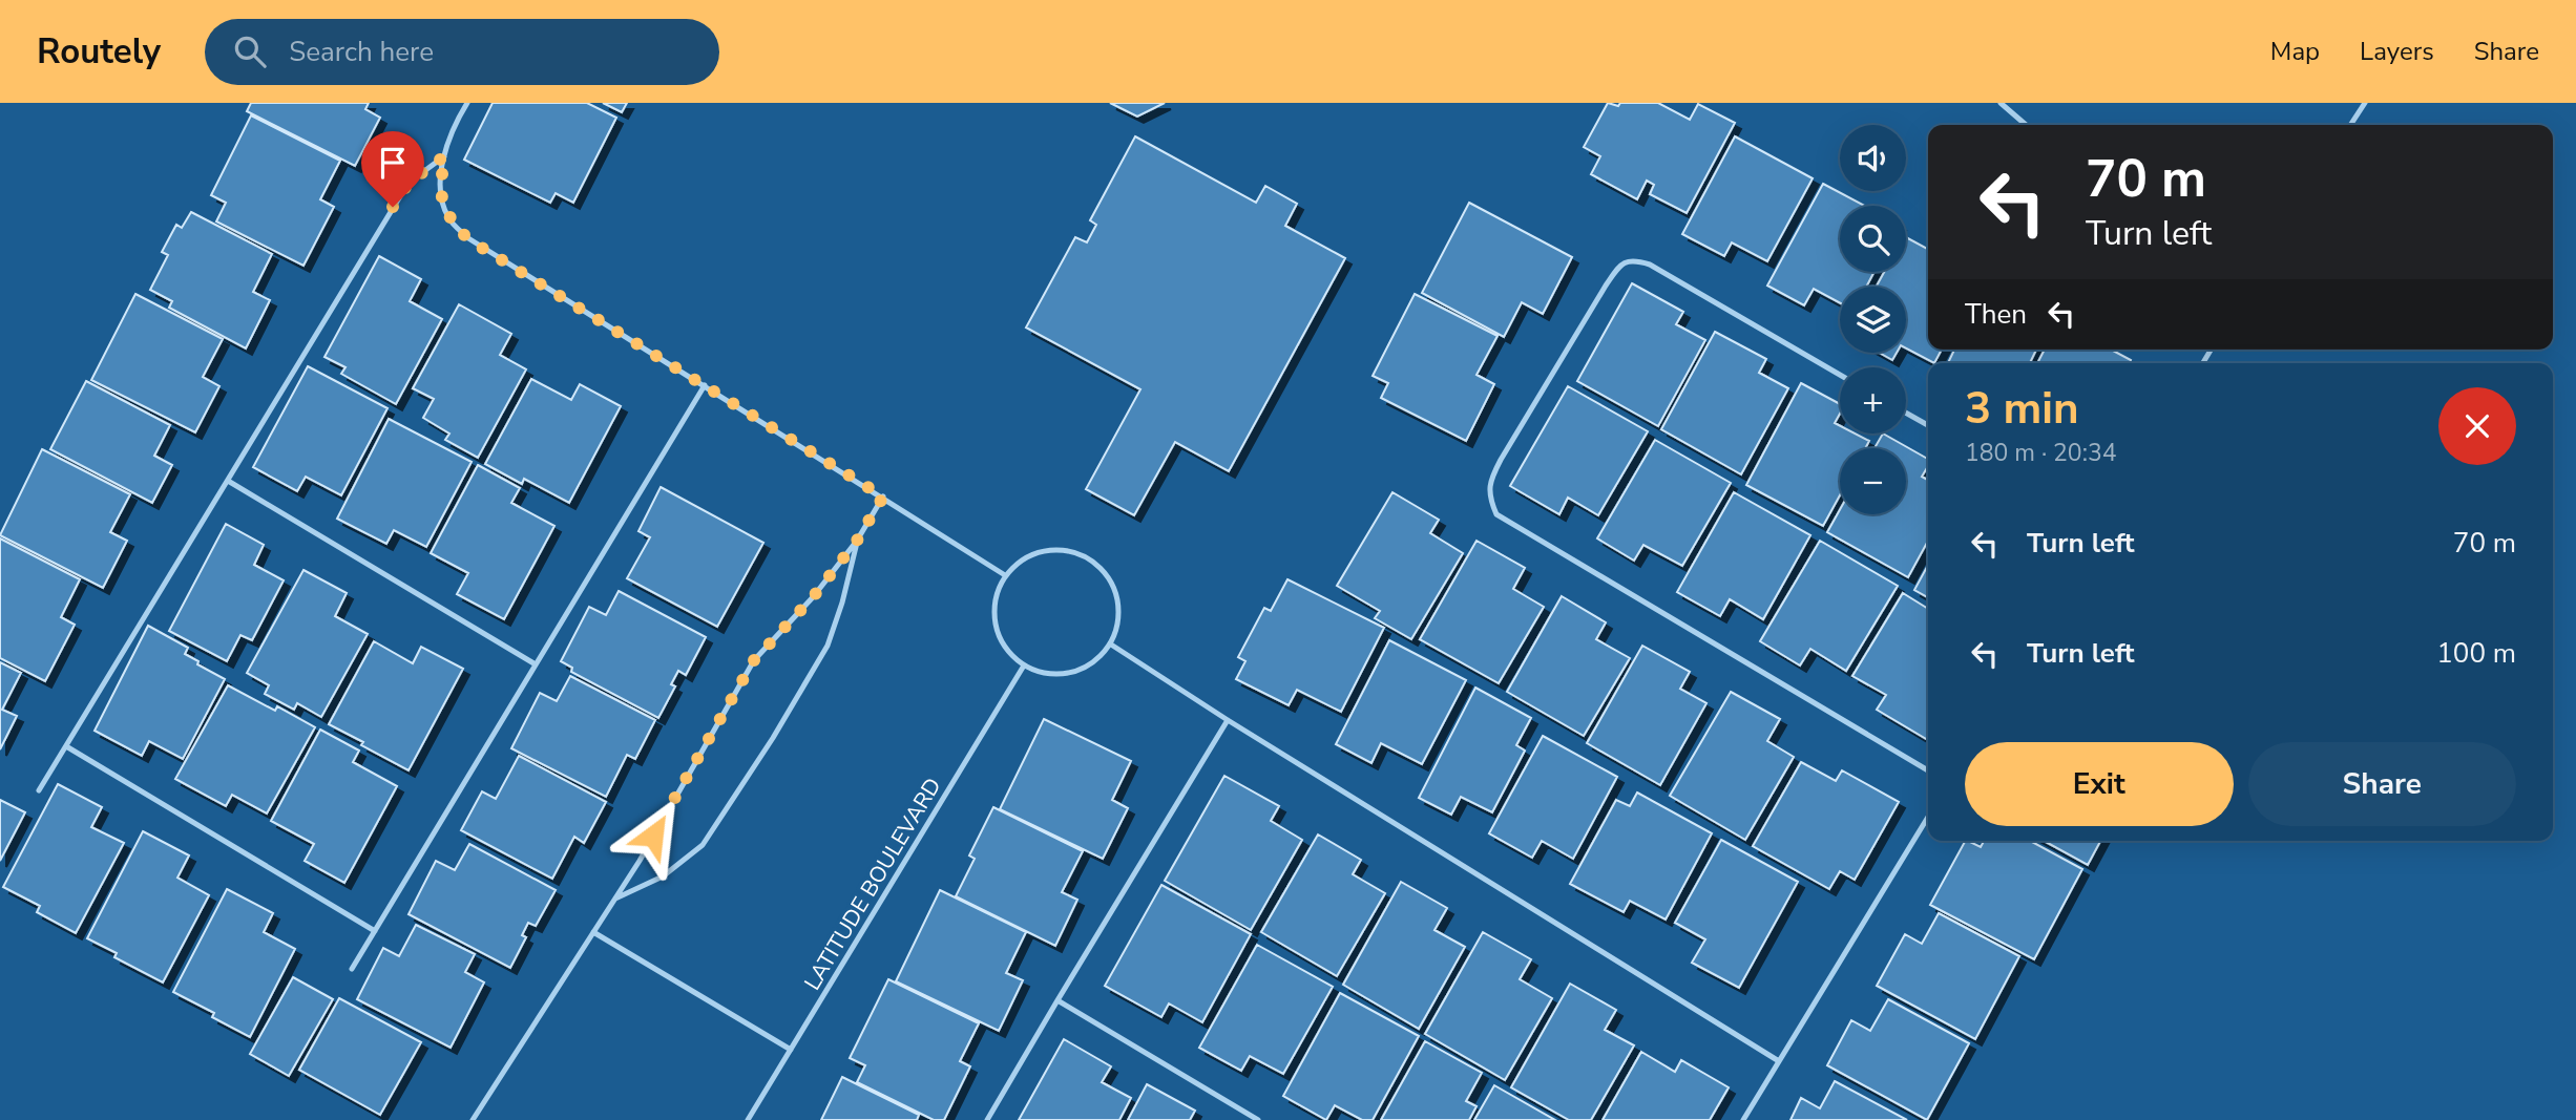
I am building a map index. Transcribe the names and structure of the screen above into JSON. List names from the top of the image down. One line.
{"streets":{"lane":["LATITUDE BOULEVARD"]},"page":{"header":"Routely","search":"Search here","nav":["Map","Layers","Share"],"map_buttons":["+","−"],"turn":["70 m","Turn left"],"then":"Then","heading":["3 min","180 m · 20:34"],"list":[{"name":"Turn left","value":"70 m"},{"name":"Turn left","value":"100 m"}],"buttons":["Exit","Share"]}}
